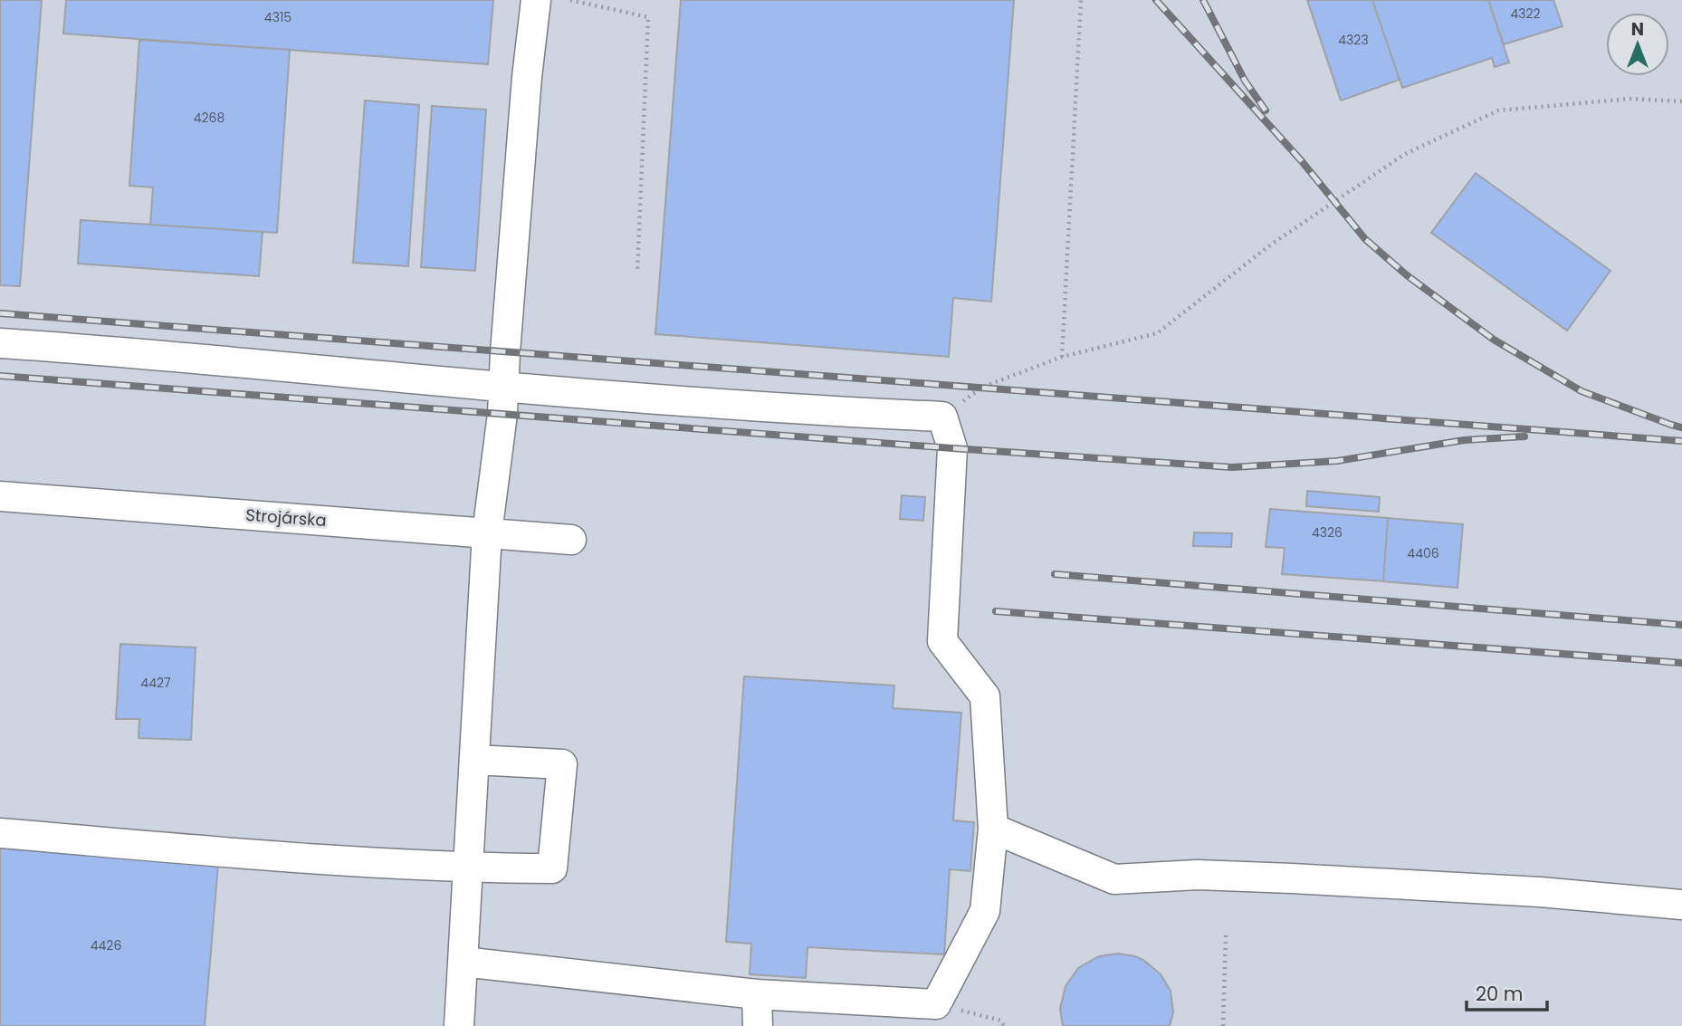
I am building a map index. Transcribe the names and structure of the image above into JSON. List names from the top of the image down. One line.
{"streets":{"street":["Strojárska"]},"house_numbers":["4322","4315","4323","4268","4326","4406","4427","4426"],"scale_bar":"20 m","north":"top"}
